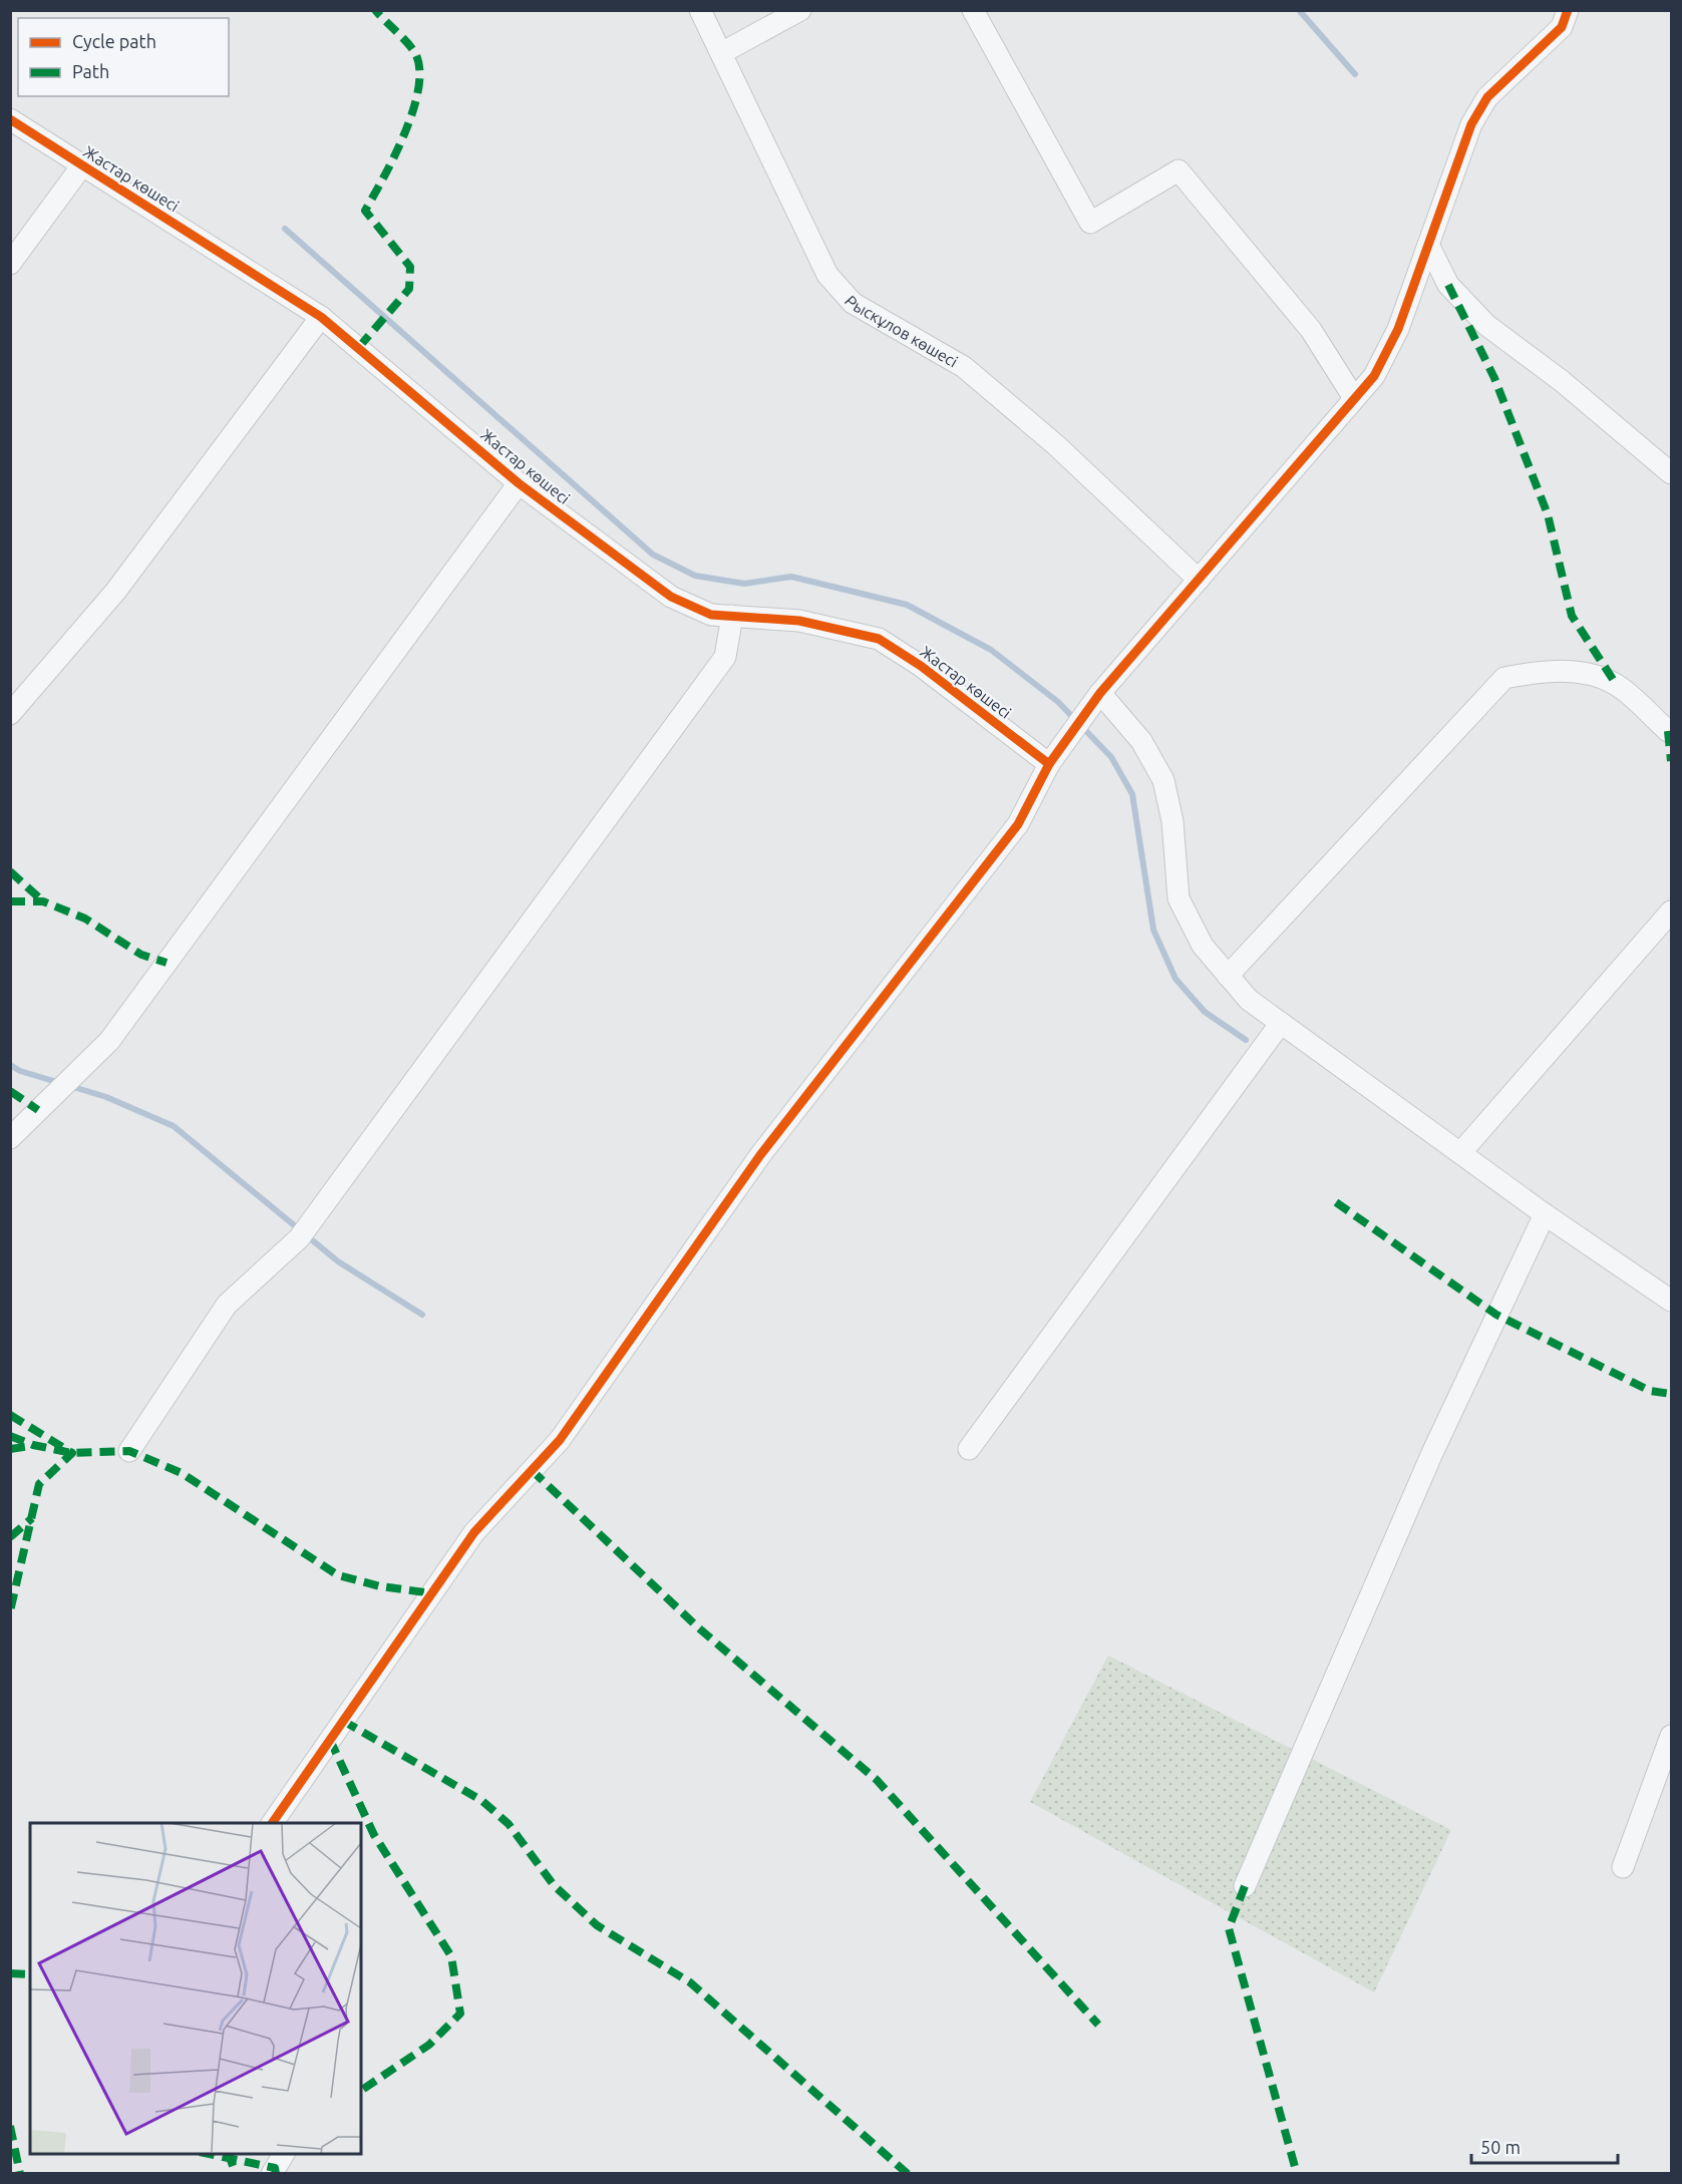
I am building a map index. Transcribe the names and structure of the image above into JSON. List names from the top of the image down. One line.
{"streets":{"street":["Жастар көшесі","Рыскұлов көшесі"]},"legend":["Cycle path","Path"],"scale_bar":"50 m"}
